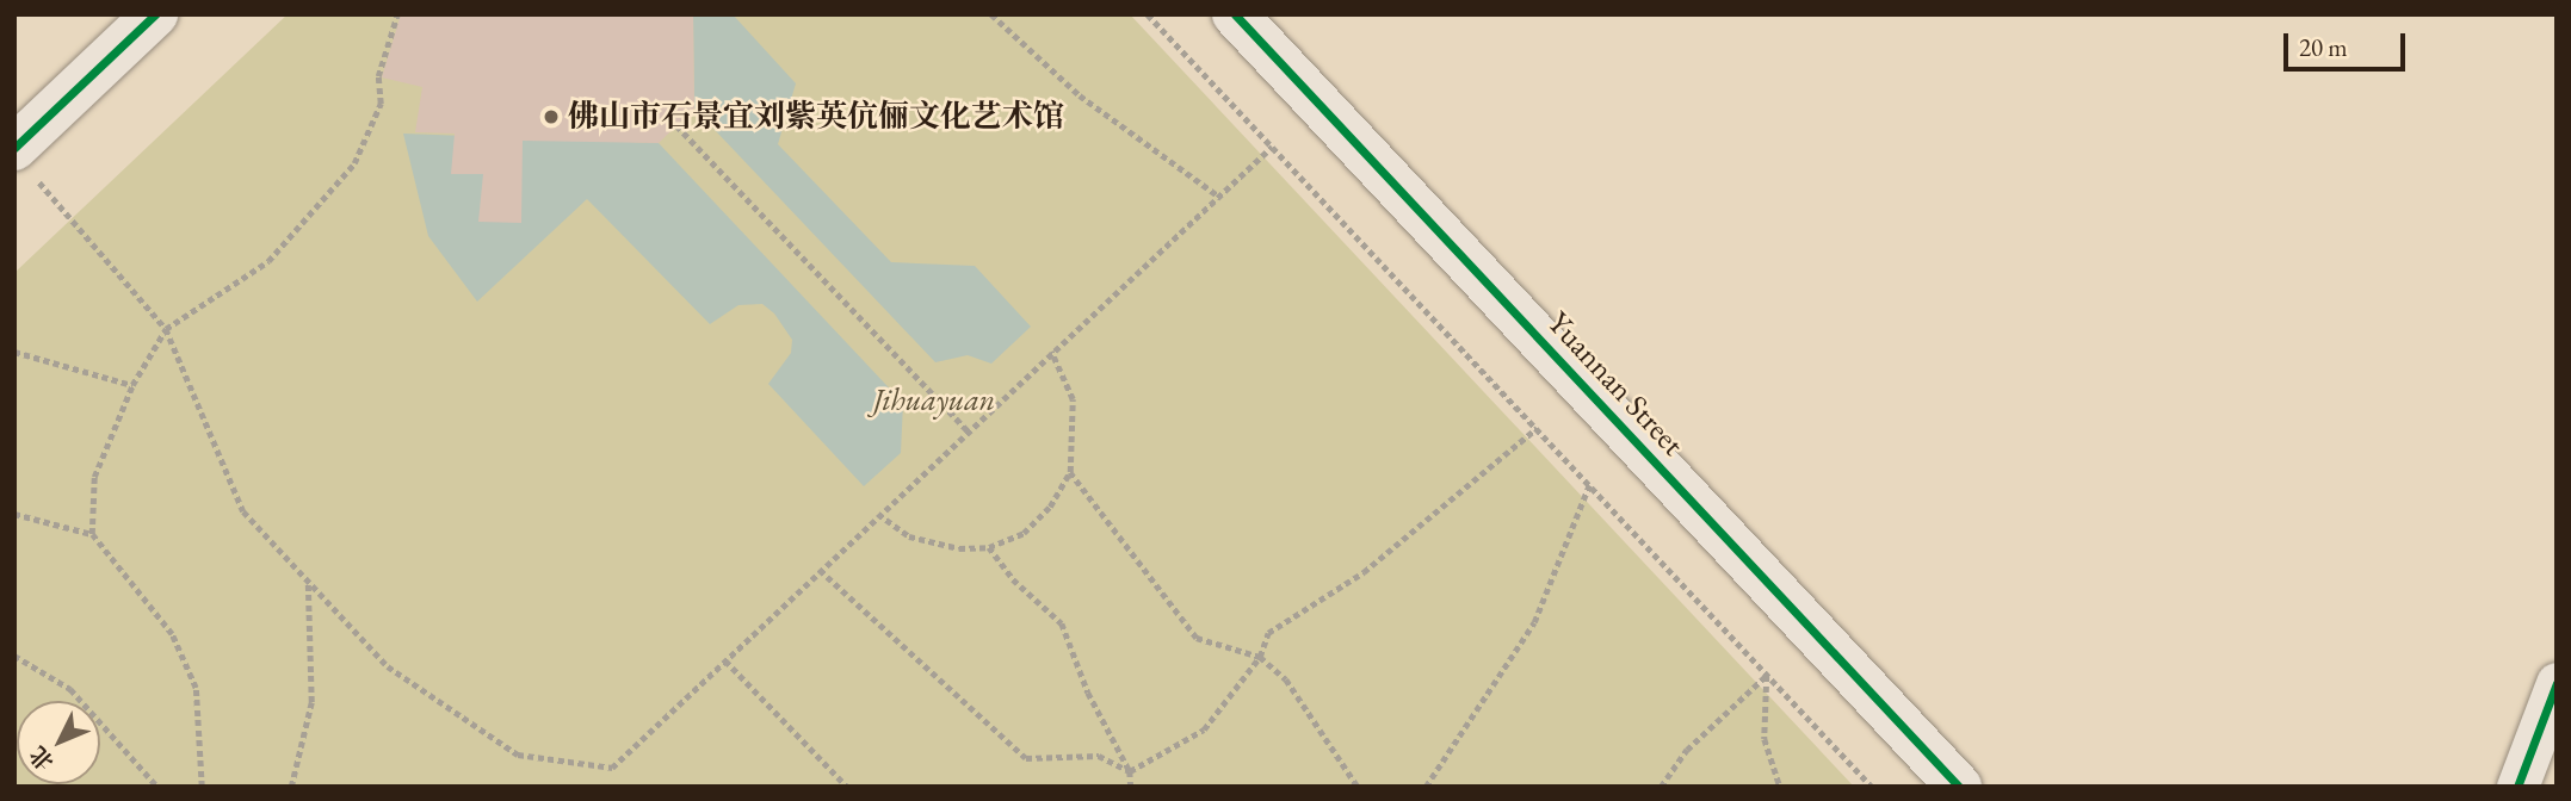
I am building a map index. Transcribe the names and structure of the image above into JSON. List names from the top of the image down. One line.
{"streets":{"street":["Yuannan Street"]},"parks":["Jihuayuan"],"places":["佛山市石景宜刘紫英伉俪文化艺术馆"],"scale_bar":"20 m","north":"bottom left"}
